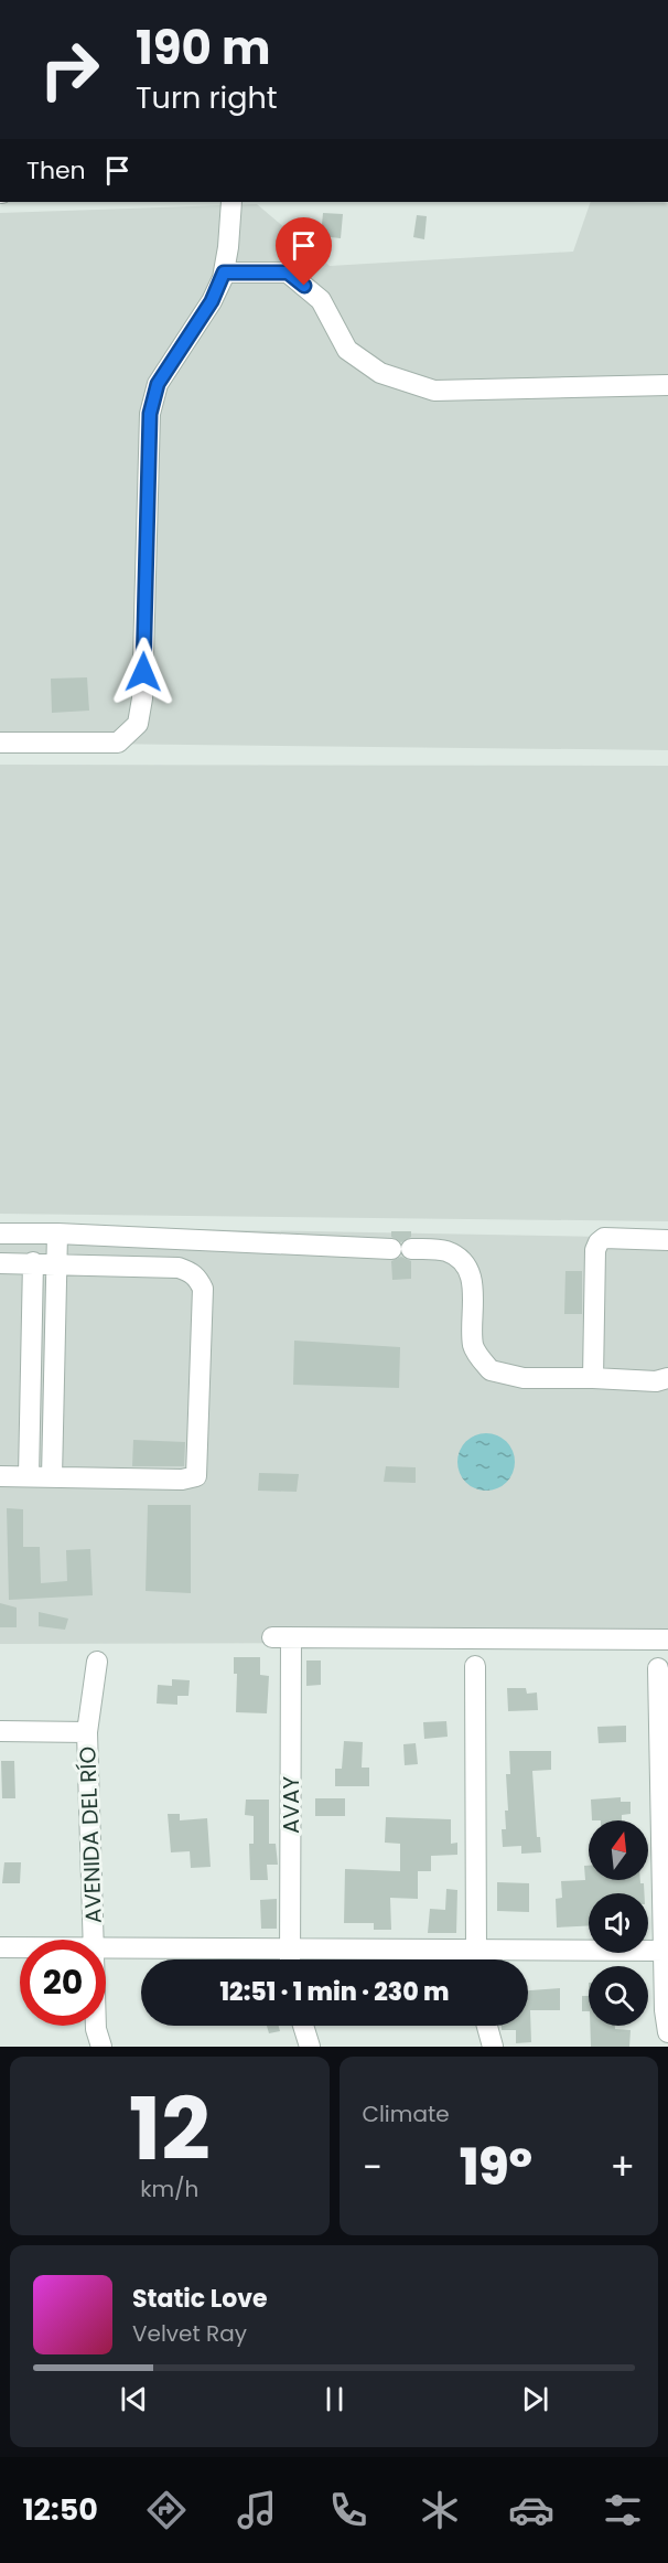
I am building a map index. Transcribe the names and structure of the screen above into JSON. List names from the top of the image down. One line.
{"streets":{"street":["AVAY","AVENIDA DEL RÍO"]},"north":"top","page":{"turn":["190 m","Turn right"],"then":"Then","limit":"20","trip":"12:51 · 1 min · 230 m","tile":[["12","km/h"],"Climate"],"heat":["−","19°","+"],"song":["Static Love","Velvet Ray"],"tabs":"12:50"}}
